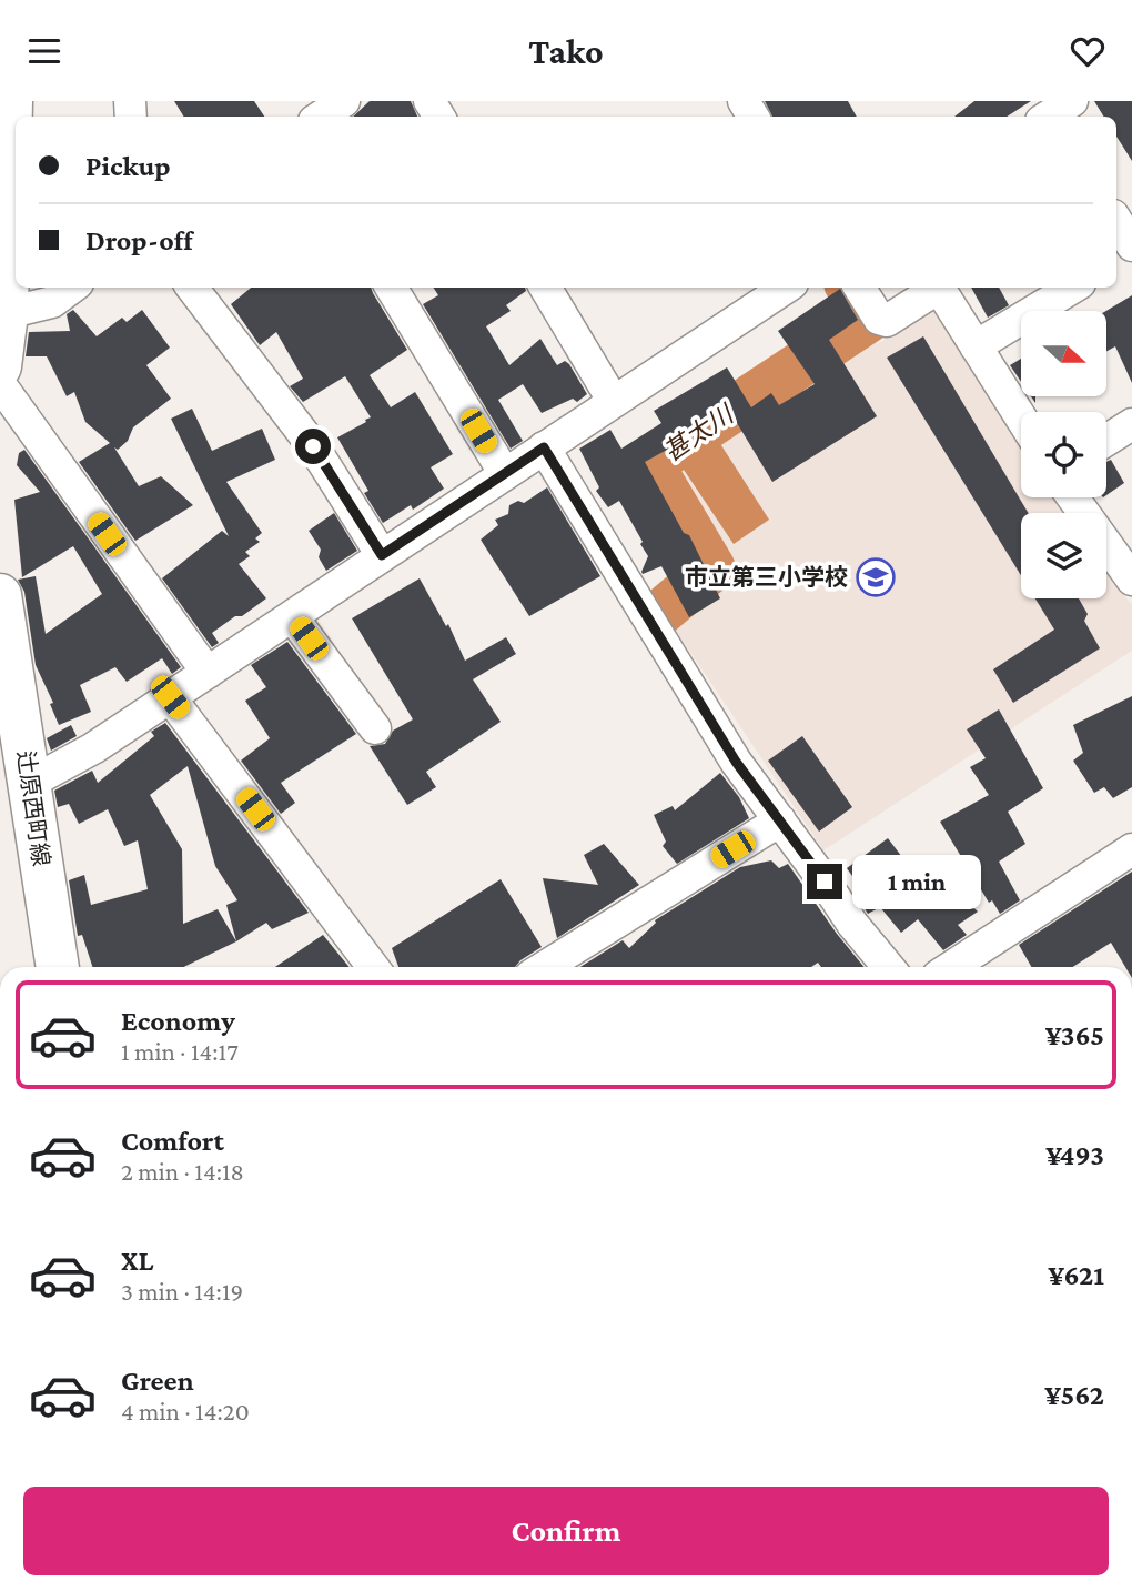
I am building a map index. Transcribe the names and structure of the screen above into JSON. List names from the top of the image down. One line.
{"streets":{"main road":["辻原西町線"]},"water":["甚太川"],"places":{"school or university":["市立第三小学校"]},"north":"right","page":{"header":"Tako","banner":["Pickup","Drop-off"],"bubble":"1 min","list":[{"name":"Economy","note":"1 min · 14:17","value":"¥365"},{"name":"Comfort","note":"2 min · 14:18","value":"¥493"},{"name":"XL","note":"3 min · 14:19","value":"¥621"},{"name":"Green","note":"4 min · 14:20","value":"¥562"}],"buttons":"Confirm"}}
